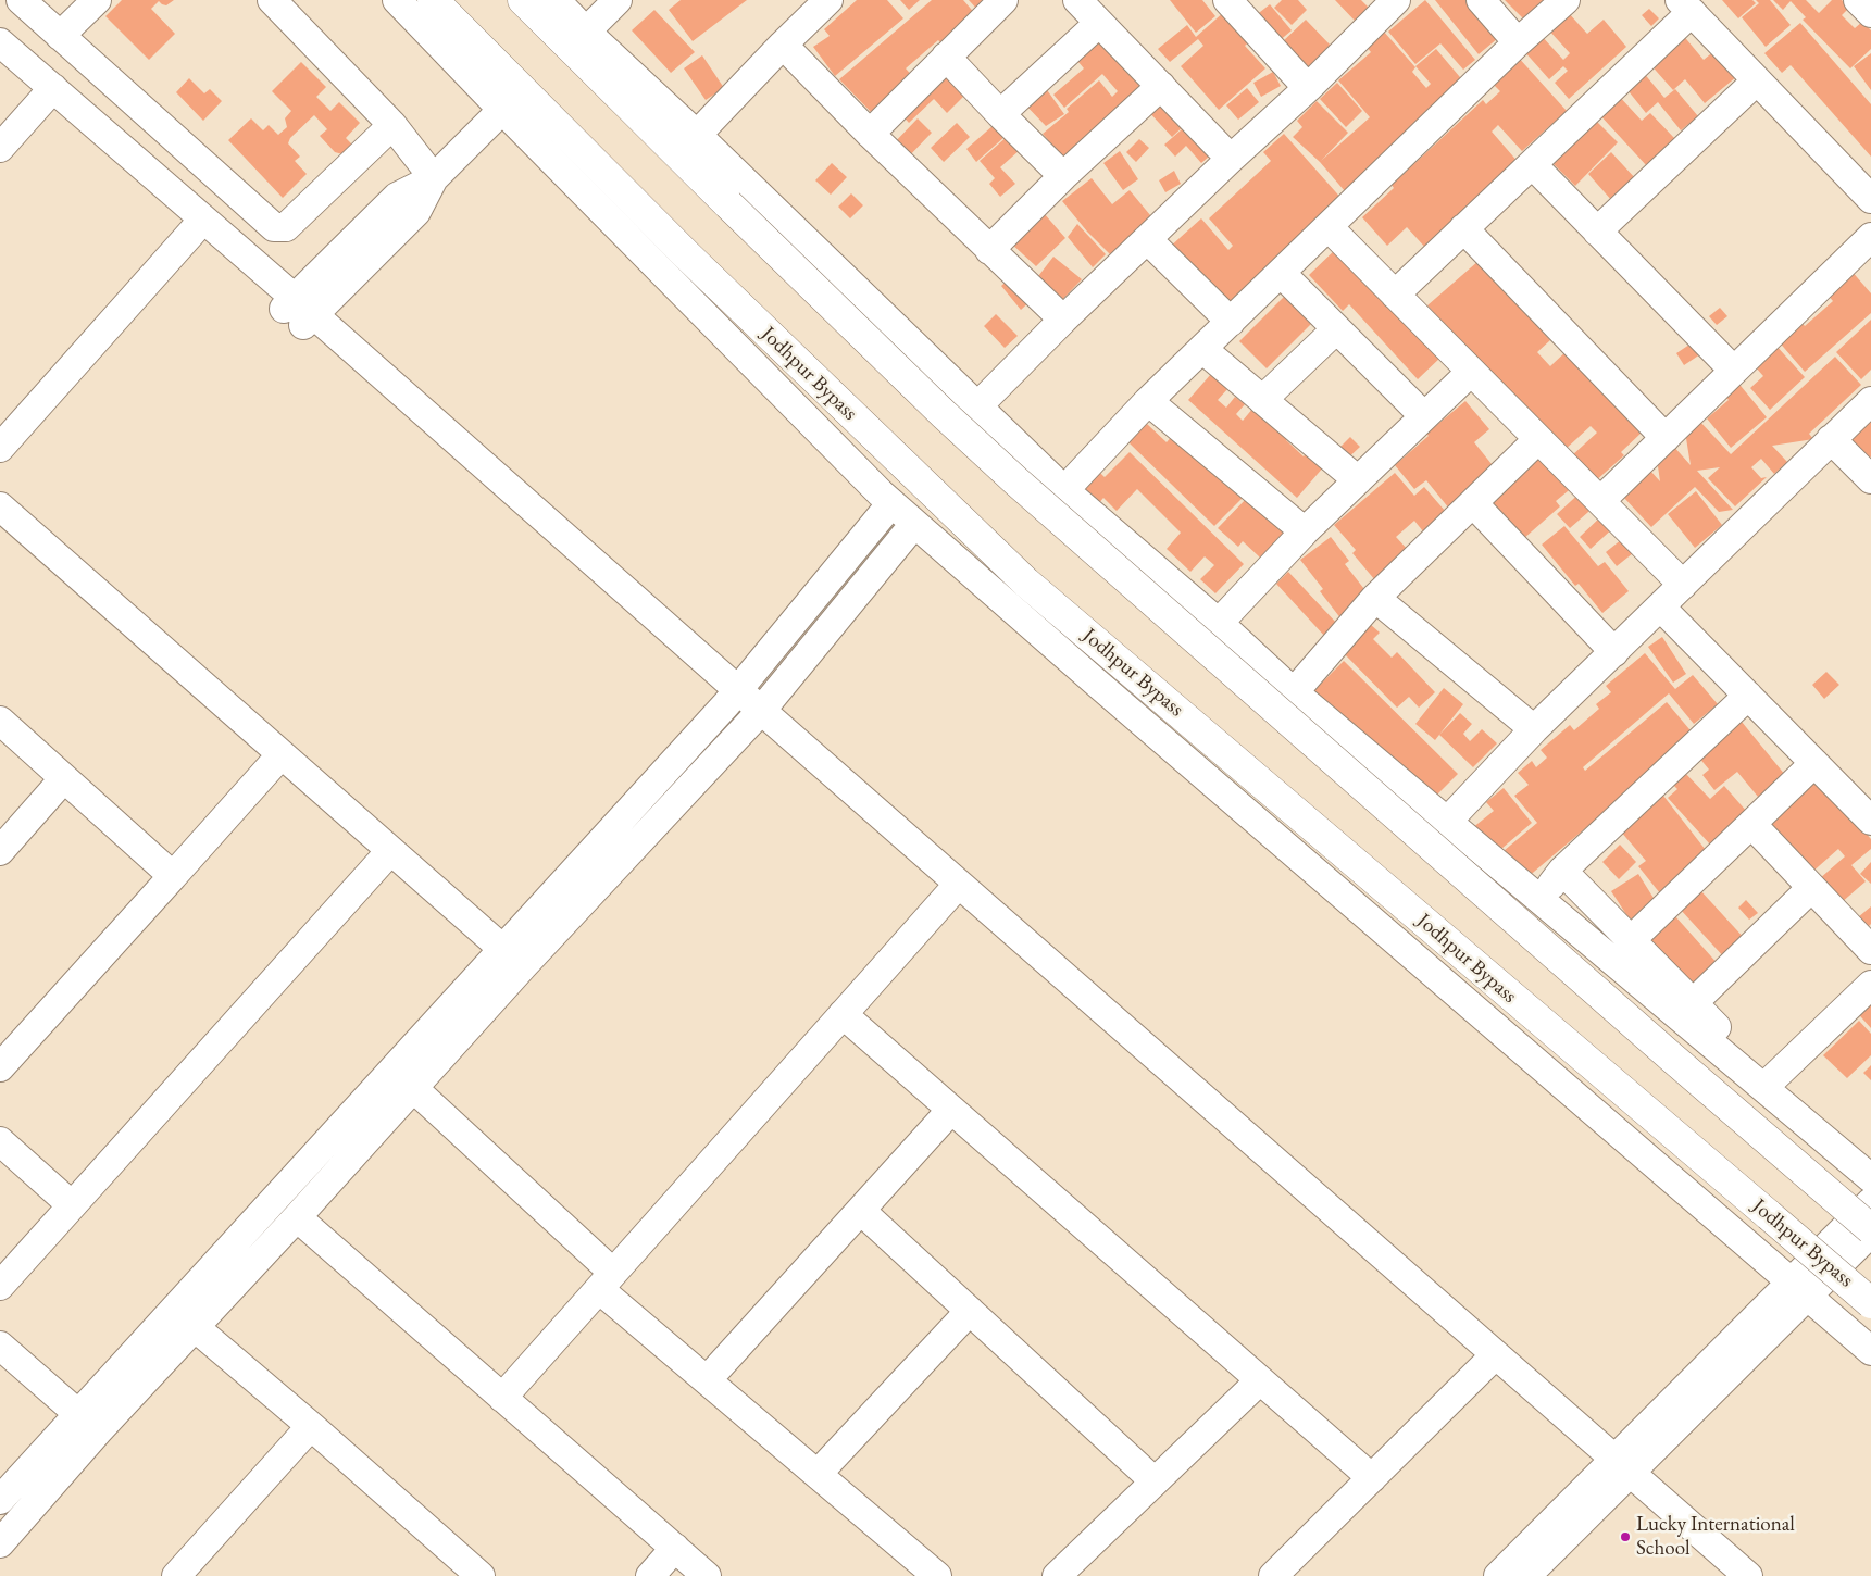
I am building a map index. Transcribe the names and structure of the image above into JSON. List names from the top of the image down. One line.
{"streets":{"highway":["Jodhpur Bypass"]},"places":["Lucky International School"]}
